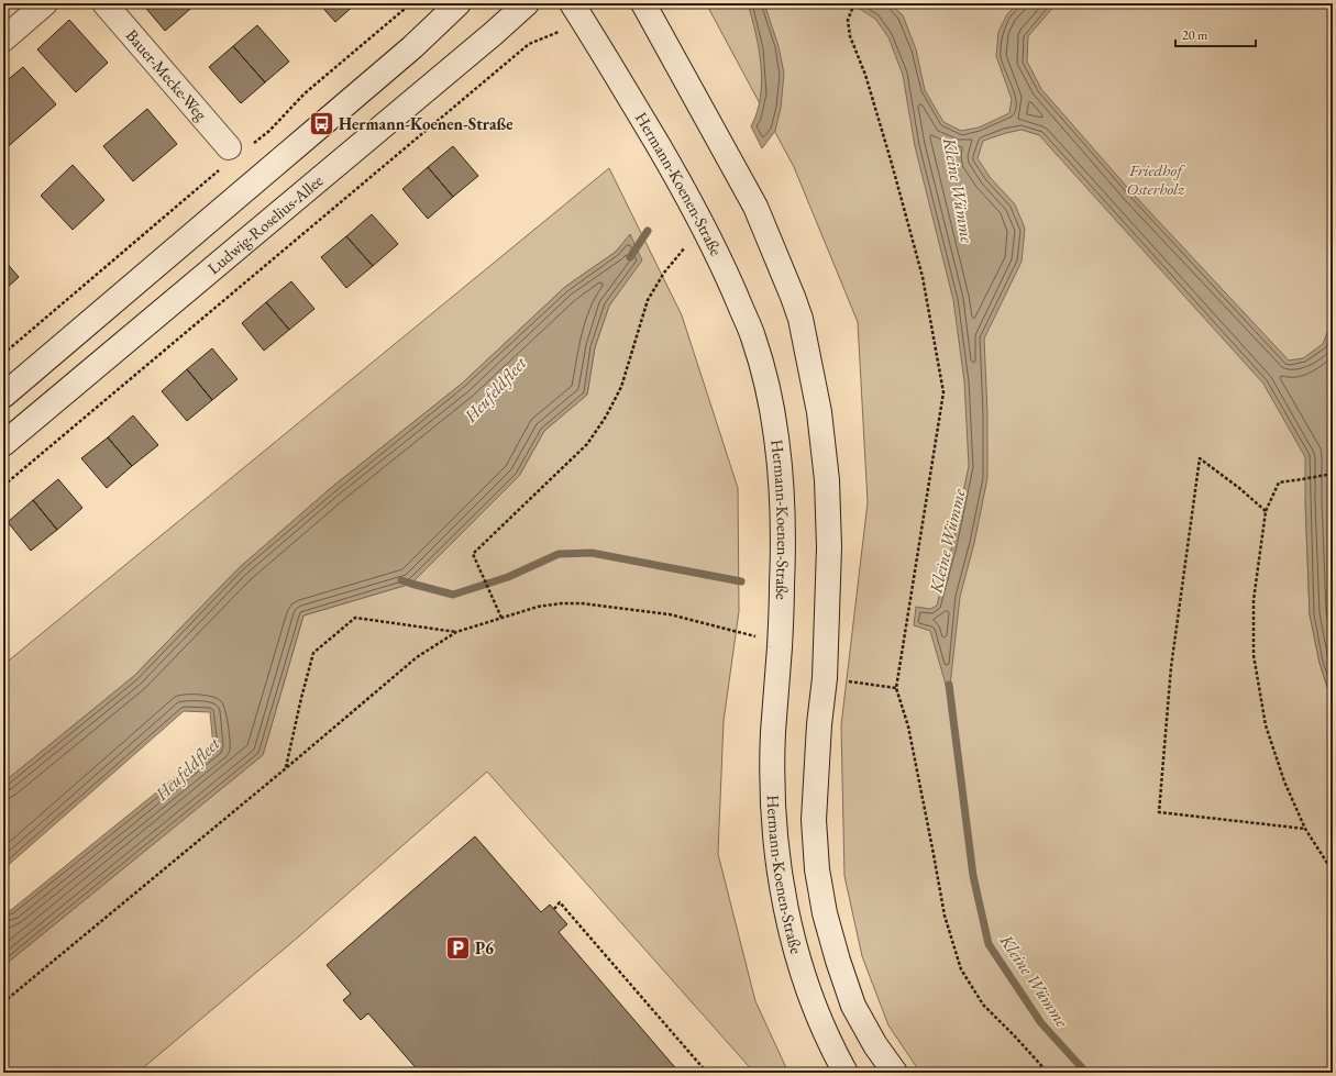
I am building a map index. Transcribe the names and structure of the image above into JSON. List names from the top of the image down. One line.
{"streets":{"main road":["Bauer-Mecke-Weg","Hermann-Koenen-Straße","Ludwig-Roselius-Allee"]},"water":["Kleine Wümme","Heufeldfleet"],"parks":["Friedhof Osterholz"],"places":{"bus stop":["Hermann-Koenen-Straße"],"parking":["P6"]},"scale_bar":"20 m"}
